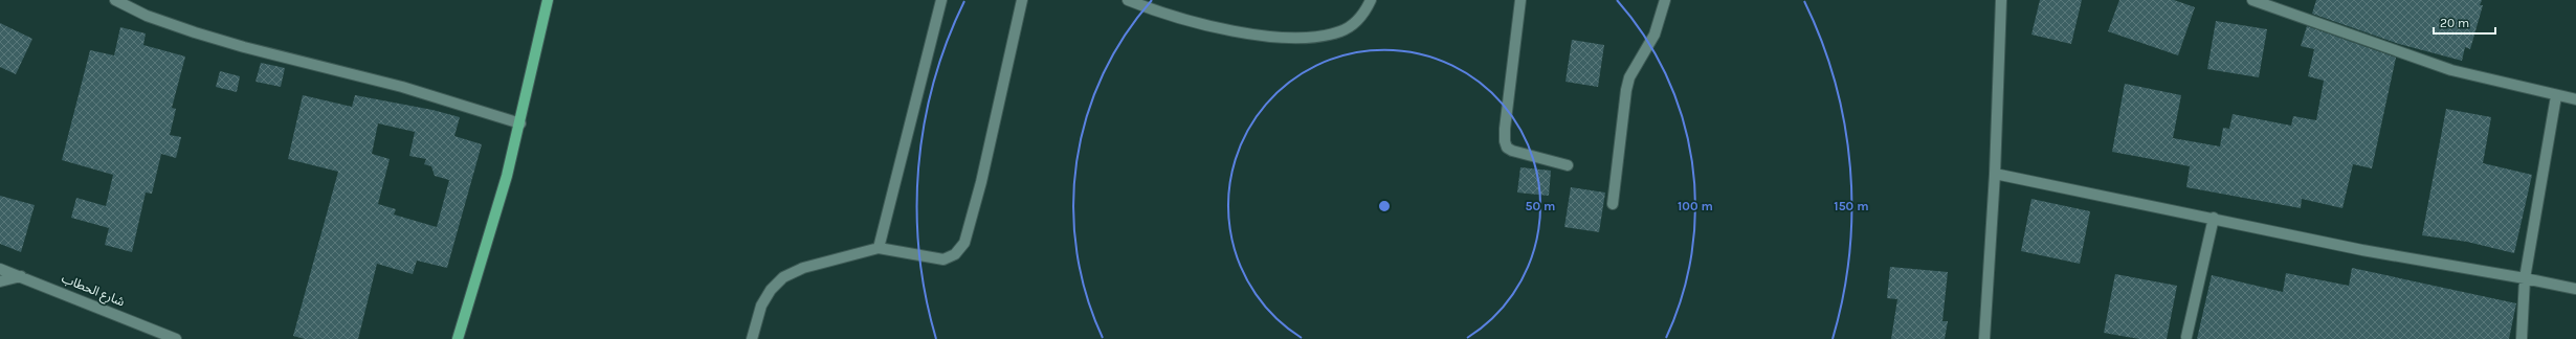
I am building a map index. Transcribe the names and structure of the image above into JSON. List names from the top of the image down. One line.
{"streets":{"street":["شارع الحطاب"]},"scale_bar":"20 m","rings":["50 m","100 m","150 m"]}
